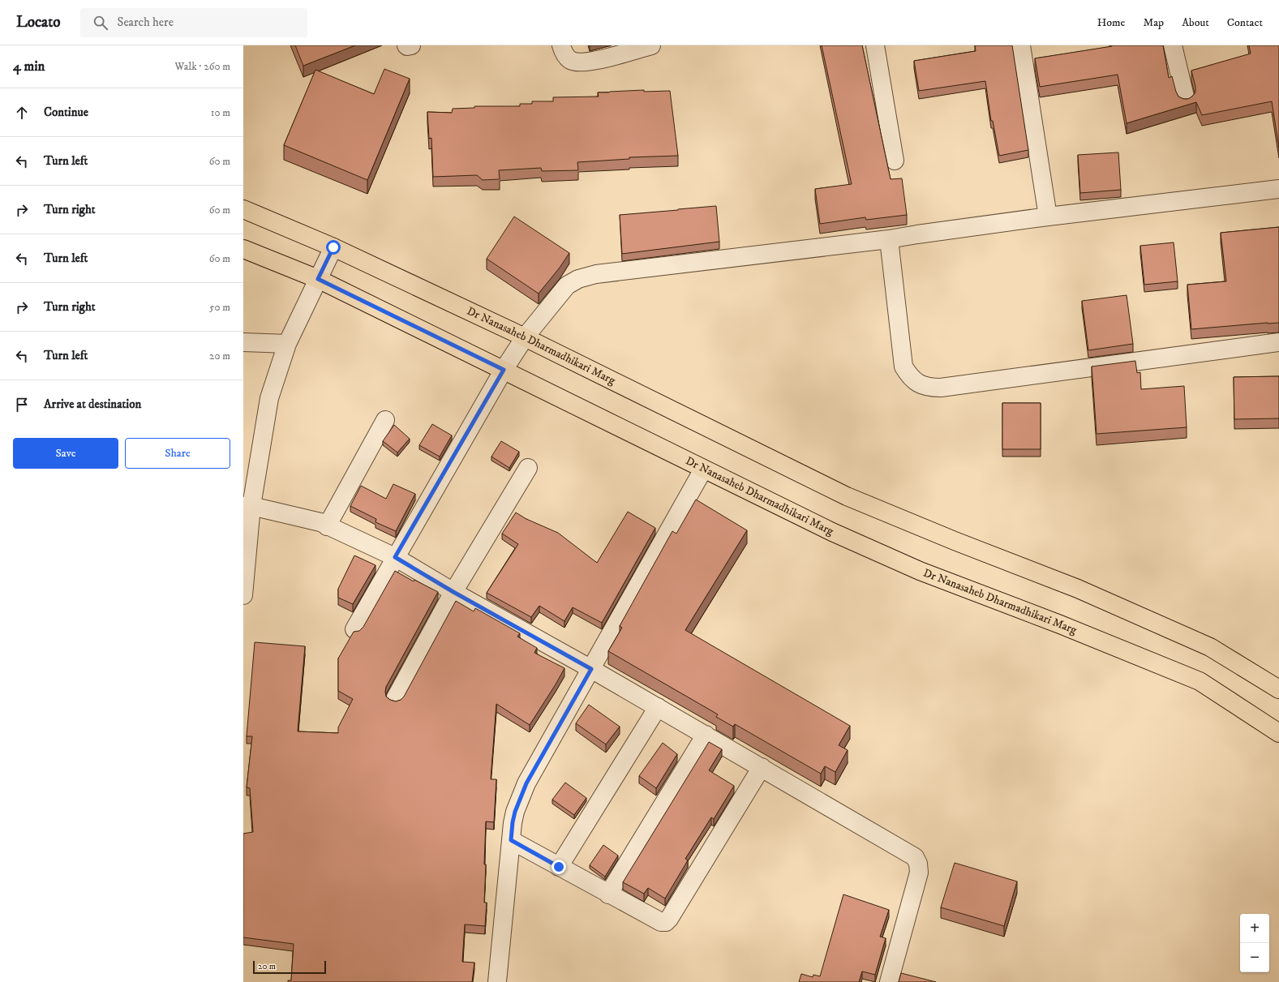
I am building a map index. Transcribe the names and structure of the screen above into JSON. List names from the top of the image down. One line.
{"streets":{"main road":["Dr Nanasaheb Dharmadhikari Marg"]},"scale_bar":"20 m","page":{"header":"Locato","search":"Search here","nav":["Home","Map","About","Contact"],"heading":["4 min","Walk · 260 m"],"list":[["Continue","10 m"],["Turn left","60 m"],["Turn right","60 m"],["Turn left","60 m"],["Turn right","50 m"],["Turn left","20 m"],"Arrive at destination"],"buttons":["Save","Share"],"map_buttons":["+","−"],"scale":"20 m"}}
